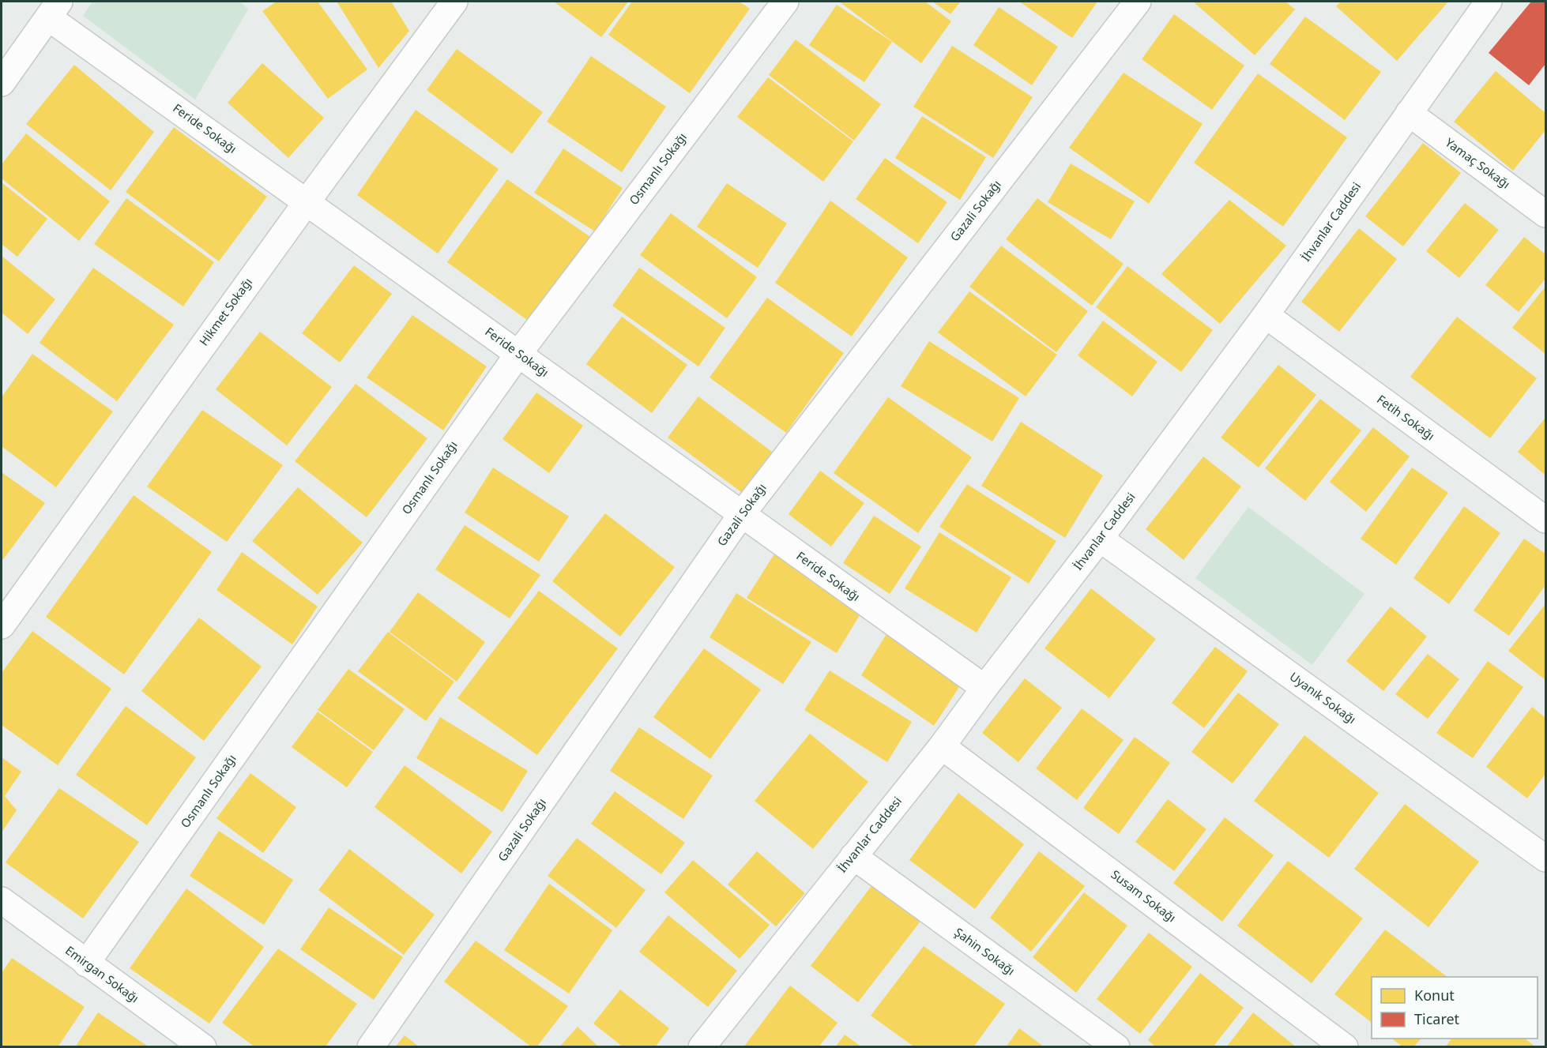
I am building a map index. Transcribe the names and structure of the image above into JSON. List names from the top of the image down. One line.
{"streets":{"street":["Feride Sokağı","Yamaç Sokağı","Osmanlı Sokağı","Gazali Sokağı","İhvanlar Caddesi","Hikmet Sokağı","Fetih Sokağı","Uyanık Sokağı","Susam Sokağı","Şahin Sokağı","Emirgan Sokağı"]},"crossings":[["Feride Sokağı","Osmanlı Sokağı"],["Feride Sokağı","Gazali Sokağı"],["Feride Sokağı","İhvanlar Caddesi"],["Feride Sokağı","Hikmet Sokağı"],["Yamaç Sokağı","İhvanlar Caddesi"],["Osmanlı Sokağı","Emirgan Sokağı"],["İhvanlar Caddesi","Fetih Sokağı"],["İhvanlar Caddesi","Uyanık Sokağı"],["İhvanlar Caddesi","Susam Sokağı"],["İhvanlar Caddesi","Şahin Sokağı"]],"legend":["Konut","Ticaret"]}
